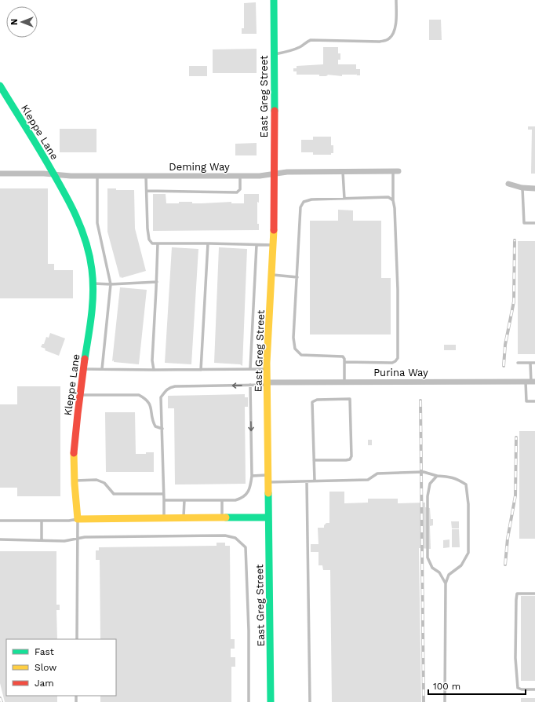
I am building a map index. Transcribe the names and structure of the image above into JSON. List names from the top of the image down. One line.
{"streets":{"main road":["East Greg Street","Kleppe Lane"],"street":["Deming Way","Purina Way"]},"crossings":[["East Greg Street","Deming Way"],["East Greg Street","Purina Way"],["Kleppe Lane","Deming Way"]],"legend":["Fast","Slow","Jam"],"scale_bar":"100 m","north":"left"}
